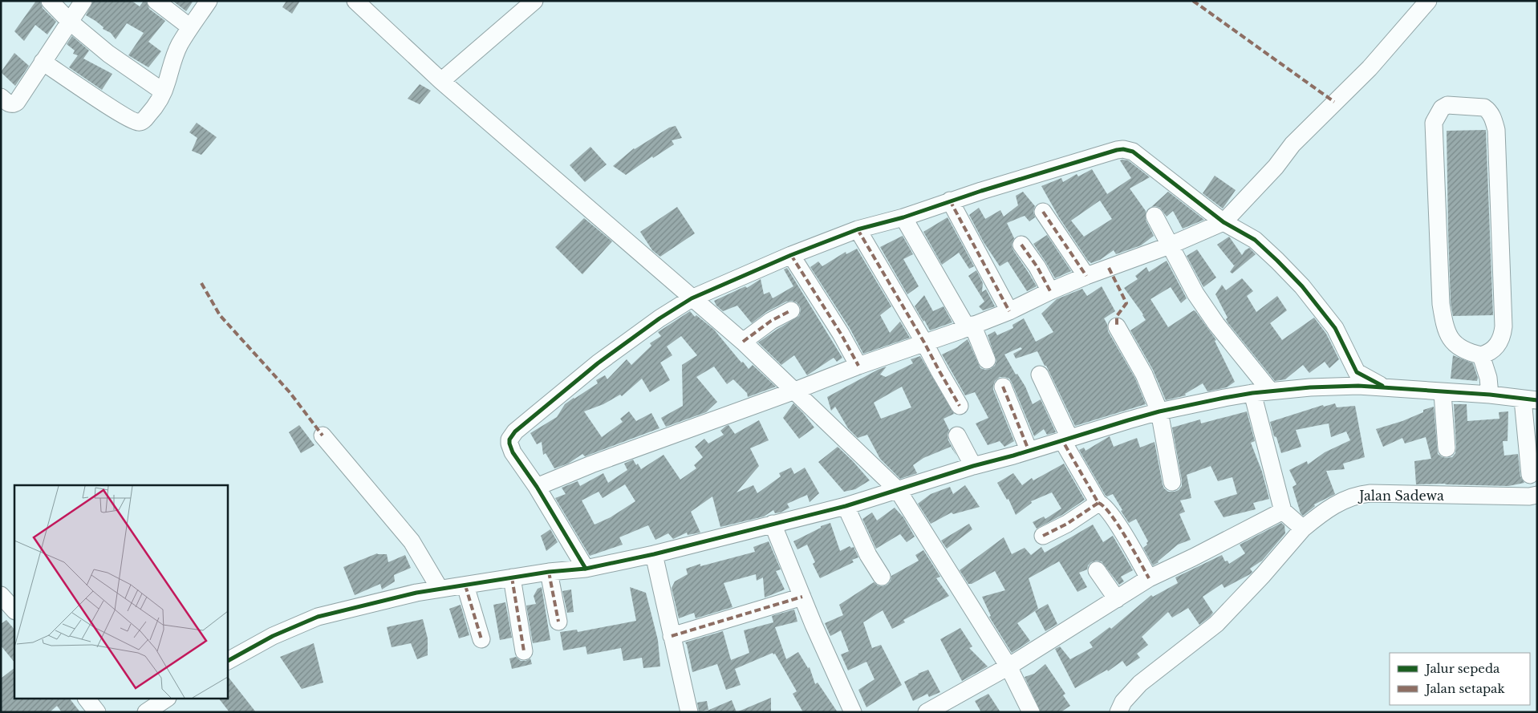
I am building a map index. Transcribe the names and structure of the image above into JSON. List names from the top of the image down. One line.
{"streets":{"street":["Jalan Sadewa"]},"legend":["Jalur sepeda","Jalan setapak"]}
